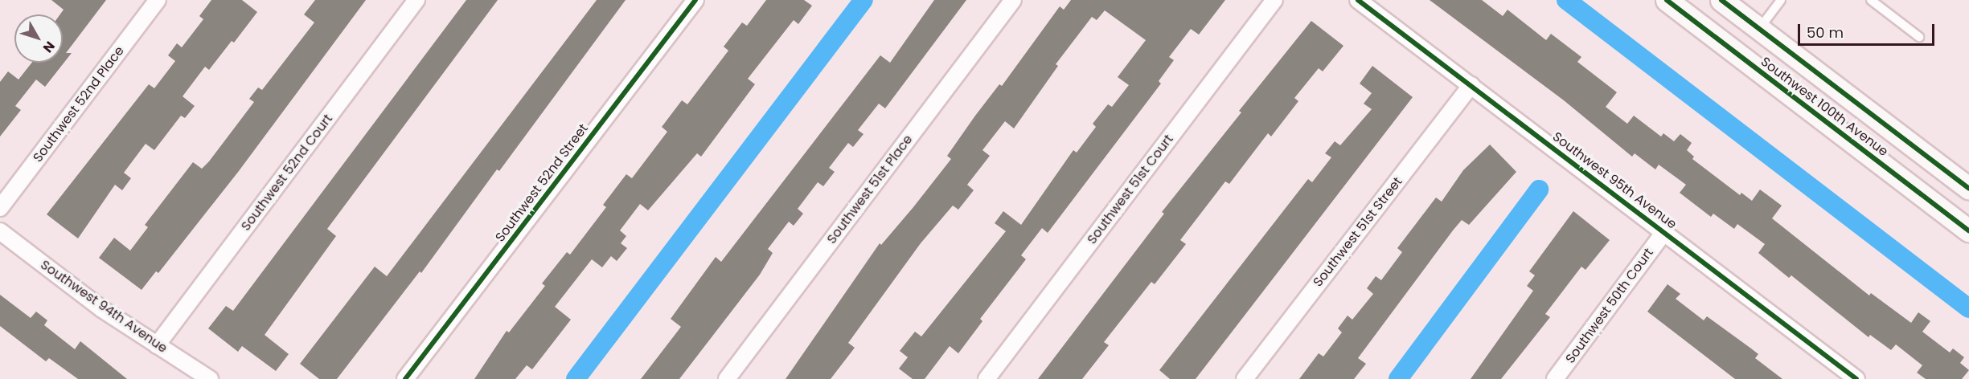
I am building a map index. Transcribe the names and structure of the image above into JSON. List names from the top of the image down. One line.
{"streets":{"main road":["Southwest 100th Avenue"],"street":["Southwest 52nd Place","Southwest 52nd Court","Southwest 95th Avenue","Southwest 52nd Street","Southwest 51st Place","Southwest 51st Court","Southwest 51st Street","Southwest 50th Court","Southwest 94th Avenue"]},"crossings":[["Southwest 52nd Court","Southwest 94th Avenue"],["Southwest 95th Avenue","Southwest 51st Street"],["Southwest 95th Avenue","Southwest 50th Court"]],"scale_bar":"50 m","north":"bottom right"}
